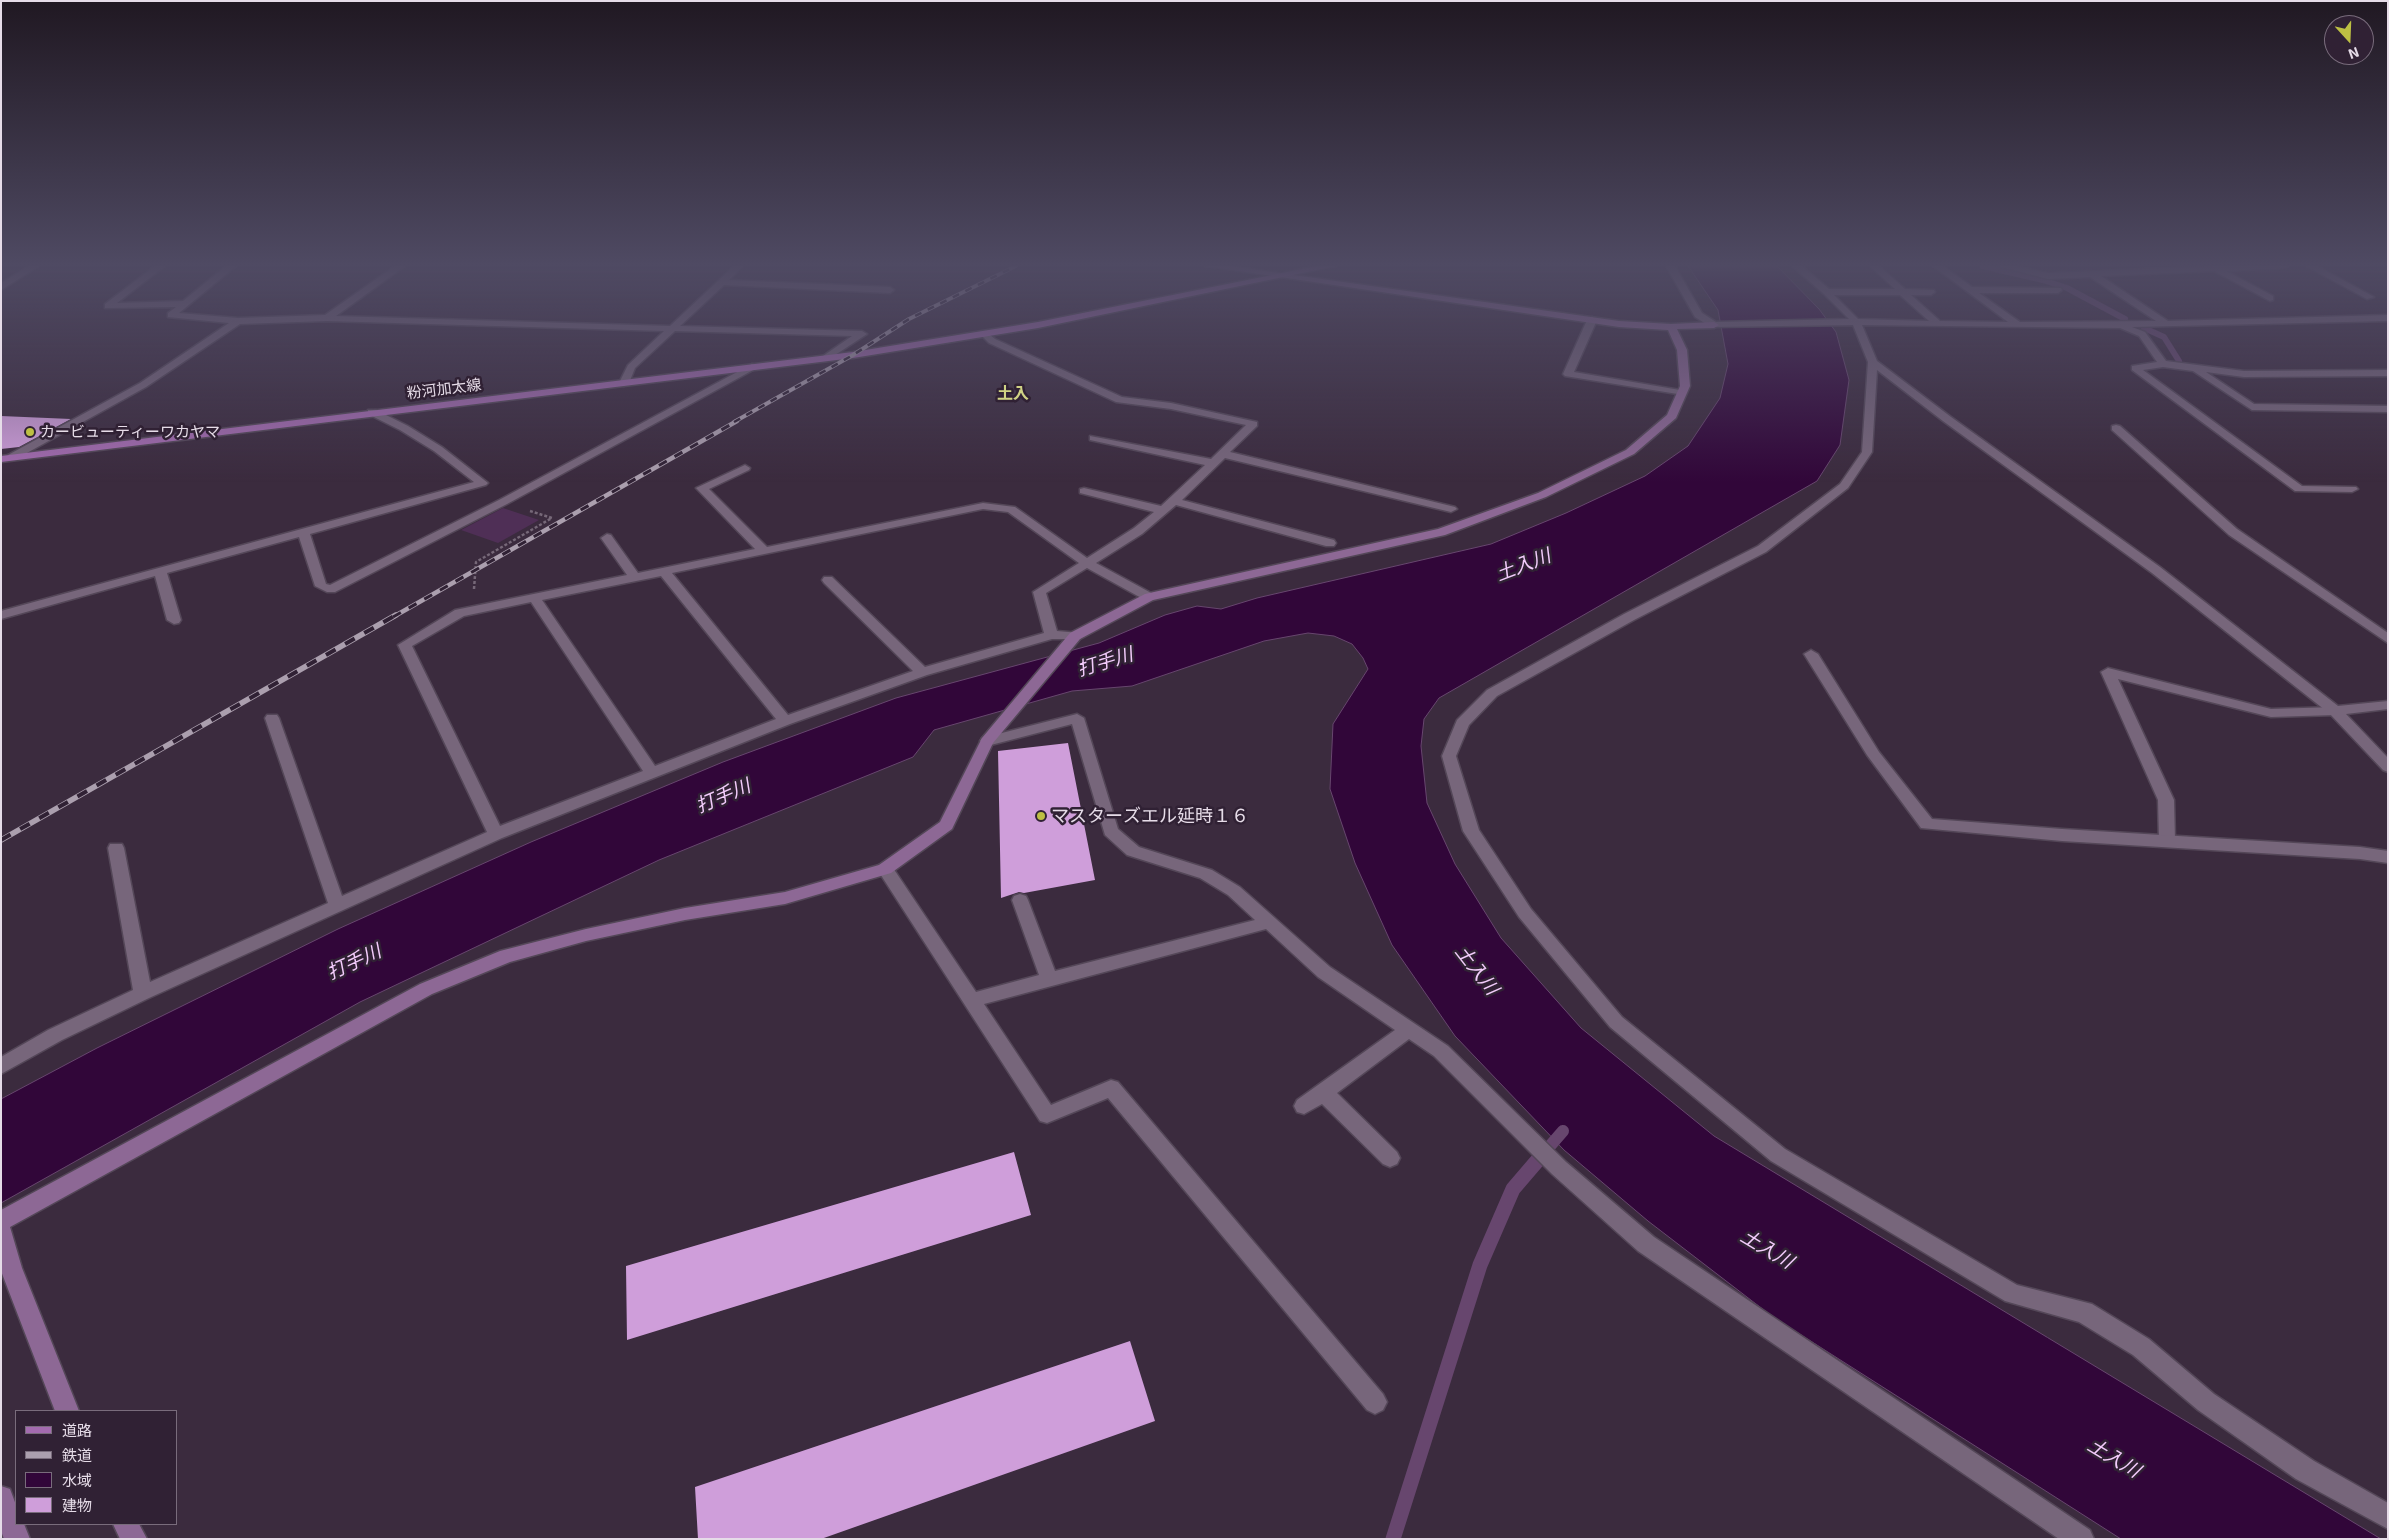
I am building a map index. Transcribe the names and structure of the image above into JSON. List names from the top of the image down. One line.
{"streets":{"main road":["粉河加太線"]},"districts":["土入"],"water":["土入川","打手川"],"places":["カービューティーワカヤマ","マスターズエル延時１６"],"legend":["道路","鉄道","水域","建物"],"north":"bottom"}
